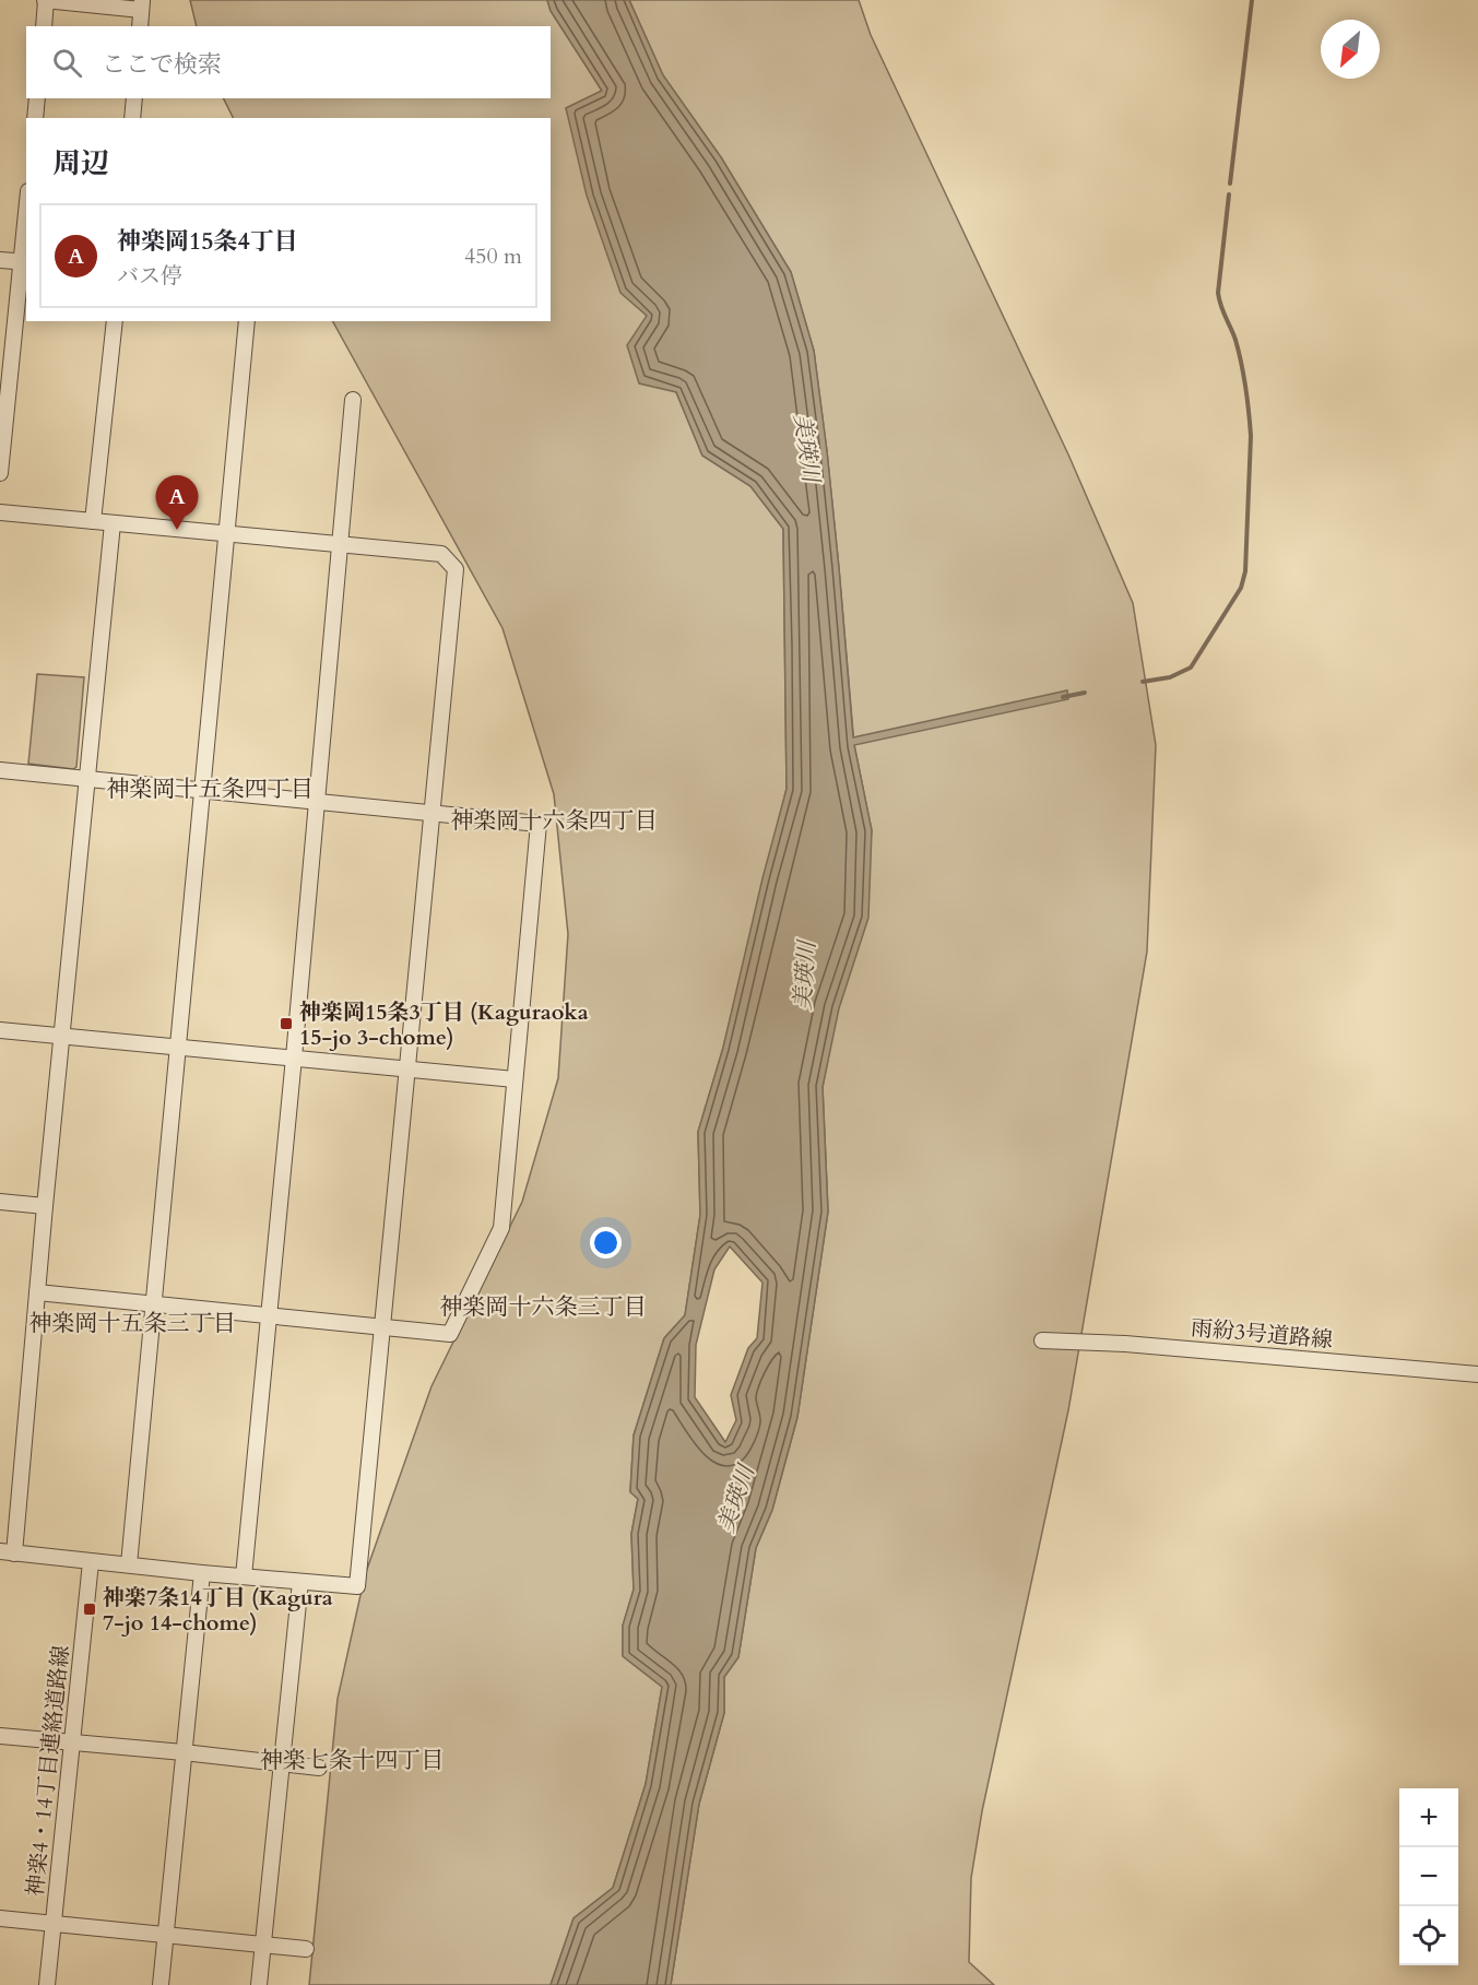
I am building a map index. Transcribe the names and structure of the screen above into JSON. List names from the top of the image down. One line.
{"streets":{"street":["雨紛3号道路線","神楽4・14丁目連絡道路線"]},"districts":["神楽岡十五条四丁目","神楽岡十六条四丁目","神楽岡十六条三丁目","神楽岡十五条三丁目","神楽七条十四丁目"],"water":["美瑛川"],"places":{"transit":["神楽岡15条3丁目 (Kaguraoka 15-jo 3-chome)","神楽7条14丁目 (Kagura 7-jo 14-chome)"]},"north":"bottom left","page":{"search":"ここで検索","heading":"周辺","list":[{"mark":"A","name":"神楽岡15条4丁目","note":"バス停","value":"450 m"}],"pins":"A","map_buttons":["+","−"]}}
